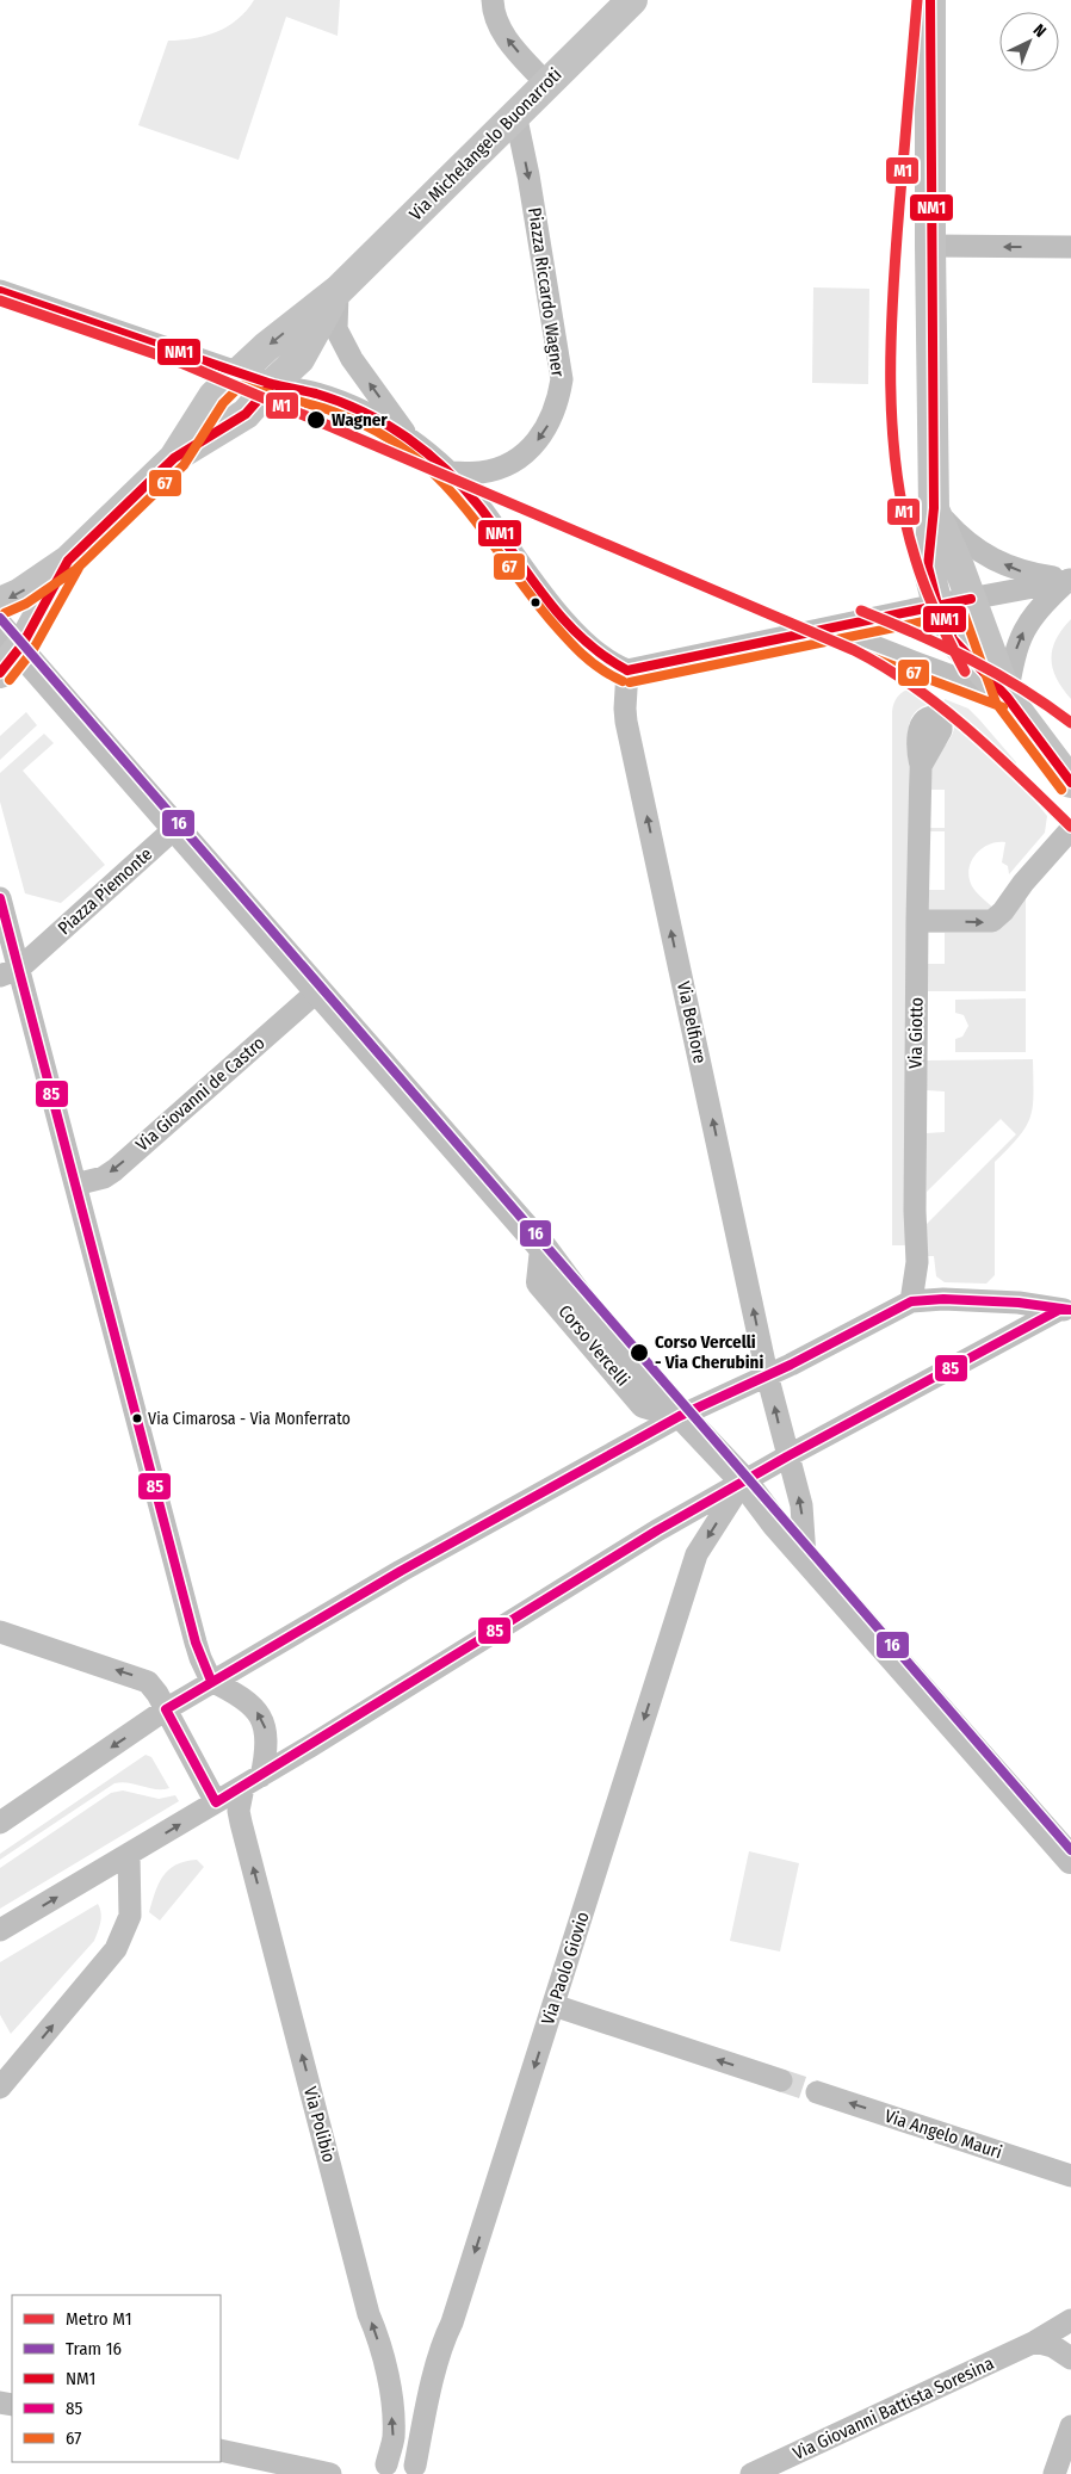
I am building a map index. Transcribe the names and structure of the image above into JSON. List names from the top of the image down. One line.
{"streets":{"main road":["Via Michelangelo Buonarroti"],"street":["Piazza Riccardo Wagner","Piazza Piemonte","Via Belfiore","Via Giotto","Via Giovanni de Castro","Corso Vercelli","Via Paolo Giovio","Via Polibio","Via Angelo Mauri","Via Giovanni Battista Soresina"]},"crossings":[["Via Michelangelo Buonarroti","Piazza Riccardo Wagner"],["Piazza Piemonte","Corso Vercelli"],["Via Belfiore","Corso Vercelli"],["Via Giovanni de Castro","Corso Vercelli"],["Corso Vercelli","Via Paolo Giovio"]],"one_way":["Piazza Riccardo Wagner","Via Belfiore","Via Giovanni de Castro","Via Paolo Giovio","Via Polibio","Via Angelo Mauri"],"places":["Wagner","Corso Vercelli - Via Cherubini","Via Cimarosa - Via Monferrato"],"lines":["metro line M1","transit line NM1","transit line 67","tram line 16","transit line 85"],"legend":["Metro M1","Tram 16","NM1","85","67"],"north":"top right"}
